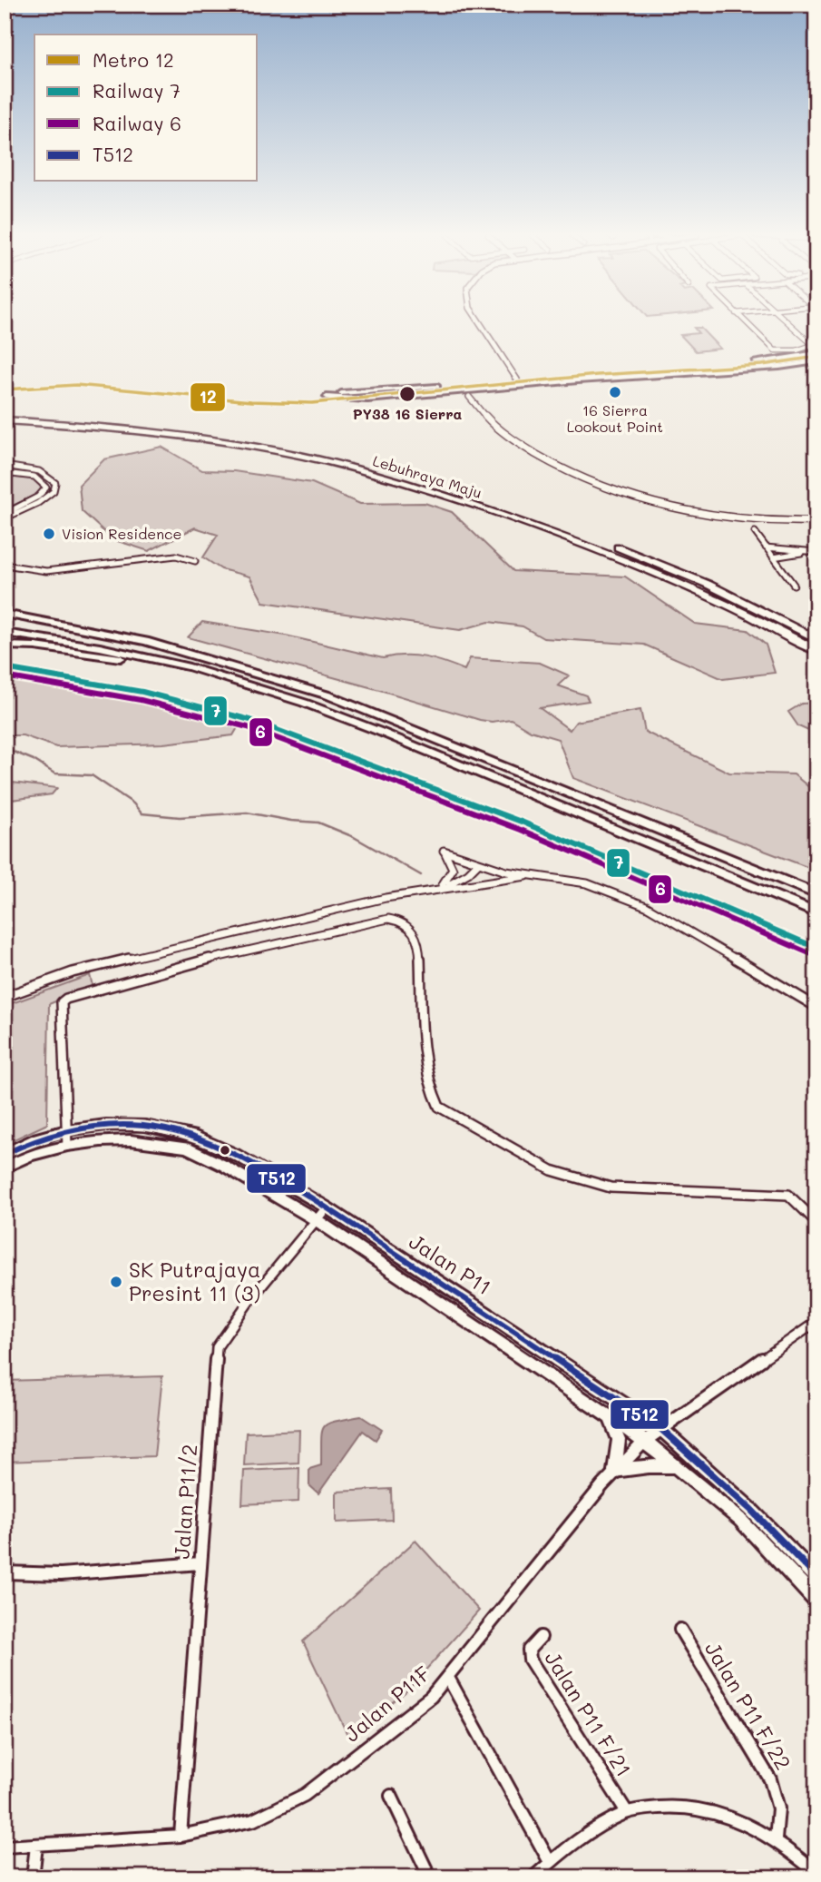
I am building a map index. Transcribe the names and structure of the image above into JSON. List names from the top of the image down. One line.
{"streets":{"highway":["Lebuhraya Maju"],"main road":["Jalan P11"],"street":["Jalan P11/2","Jalan P11F","Jalan P11 F/22","Jalan P11 F/21"]},"crossings":[["Jalan P11","Jalan P11/2"],["Jalan P11","Jalan P11F"],["Jalan P11/2","Jalan P11F"]],"places":["16 Sierra Lookout Point","PY38 16 Sierra","Vision Residence","SK Putrajaya Presint 11 (3)"],"lines":["metro line 12","rail line 7","rail line 6","transit line T512"],"legend":["Metro 12","Railway 7","Railway 6","T512"]}
